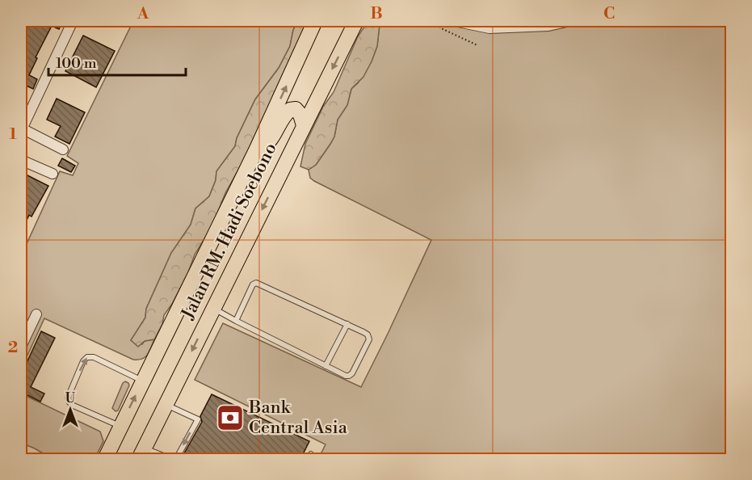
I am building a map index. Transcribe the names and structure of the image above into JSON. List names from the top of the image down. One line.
{"streets":{"main road":["Jalan RM. Hadi Soebono"]},"places":{"bank":["Bank Central Asia"]},"scale_bar":"100 m","north":"top","grid":{"columns":["A","B","C"],"rows":["1","2"]}}
